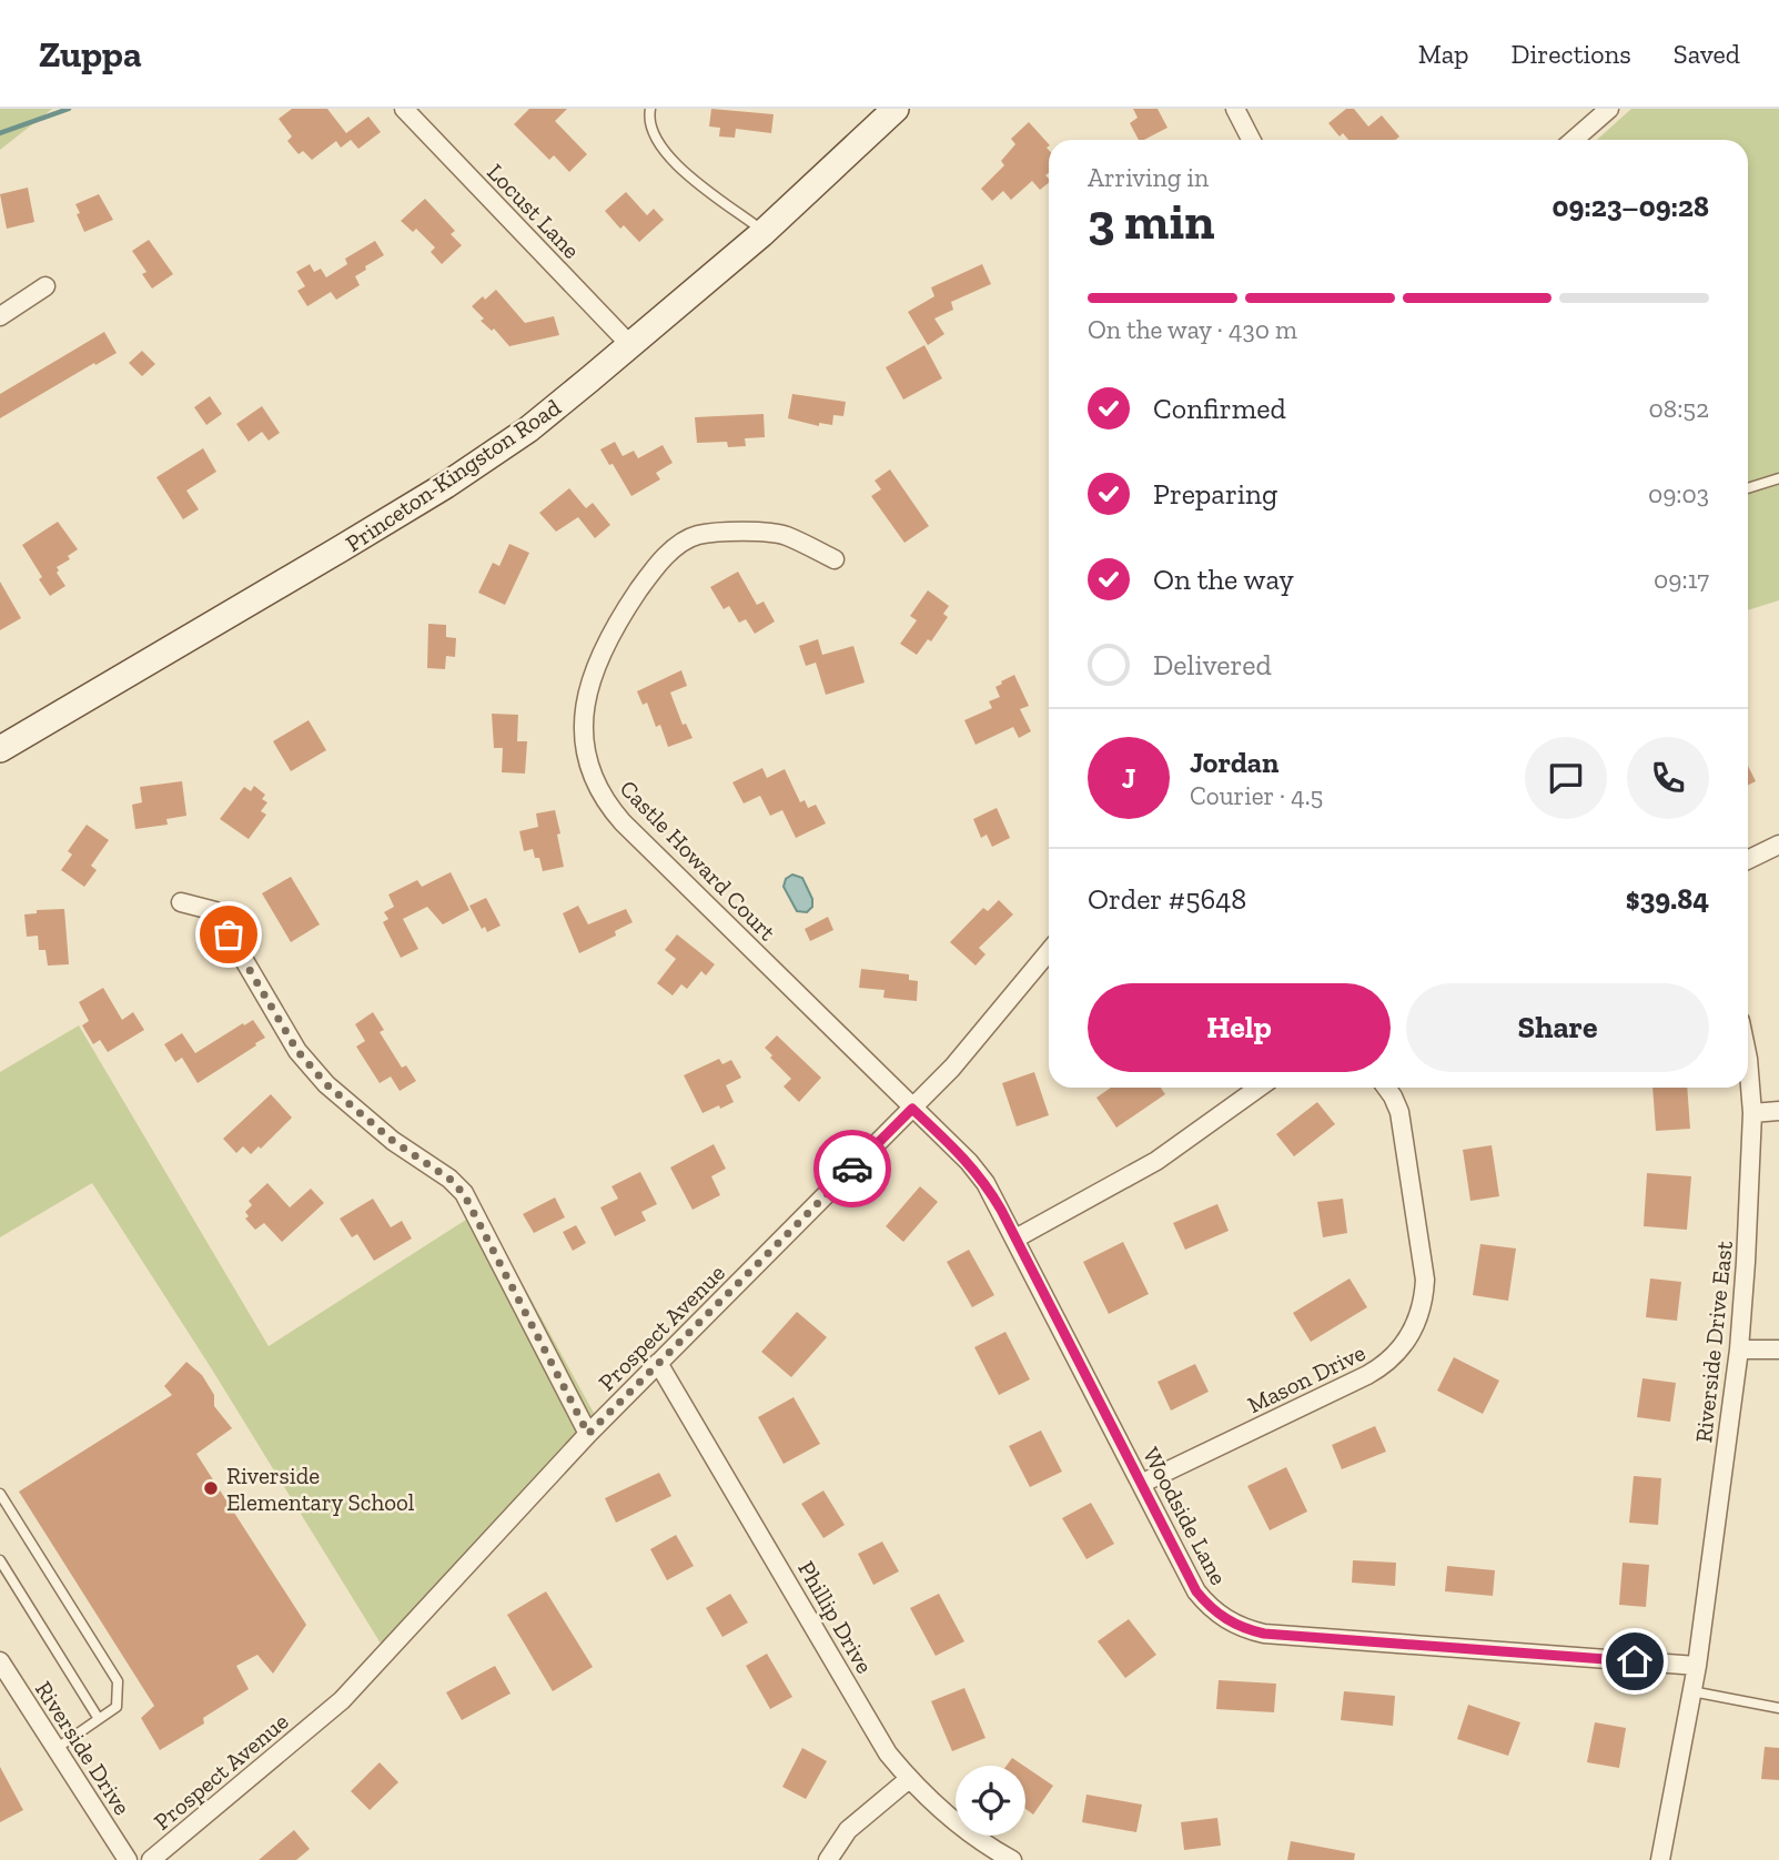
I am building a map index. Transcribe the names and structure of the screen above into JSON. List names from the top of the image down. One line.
{"streets":{"main road":["Princeton-Kingston Road"],"street":["Locust Lane","Castle Howard Court","Prospect Avenue","Riverside Drive East","Mason Drive","Woodside Lane","Phillip Drive","Riverside Drive"]},"crossings":[["Locust Lane","Princeton-Kingston Road"],["Castle Howard Court","Prospect Avenue"],["Castle Howard Court","Woodside Lane"],["Prospect Avenue","Woodside Lane"],["Prospect Avenue","Phillip Drive"],["Riverside Drive East","Woodside Lane"],["Mason Drive","Woodside Lane"]],"places":["Riverside Elementary School"],"page":{"header":"Zuppa","nav":["Map","Directions","Saved"],"heading":["3 min","Arriving in","09:23–09:28"],"panel":["Jordan","Courier · 4.5","Order #5648","$39.84"],"bar":"On the way · 430 m","list":[["Confirmed","08:52"],["Preparing","09:03"],["On the way","09:17"],"Delivered"],"round":"J","buttons":["Help","Share"]}}
